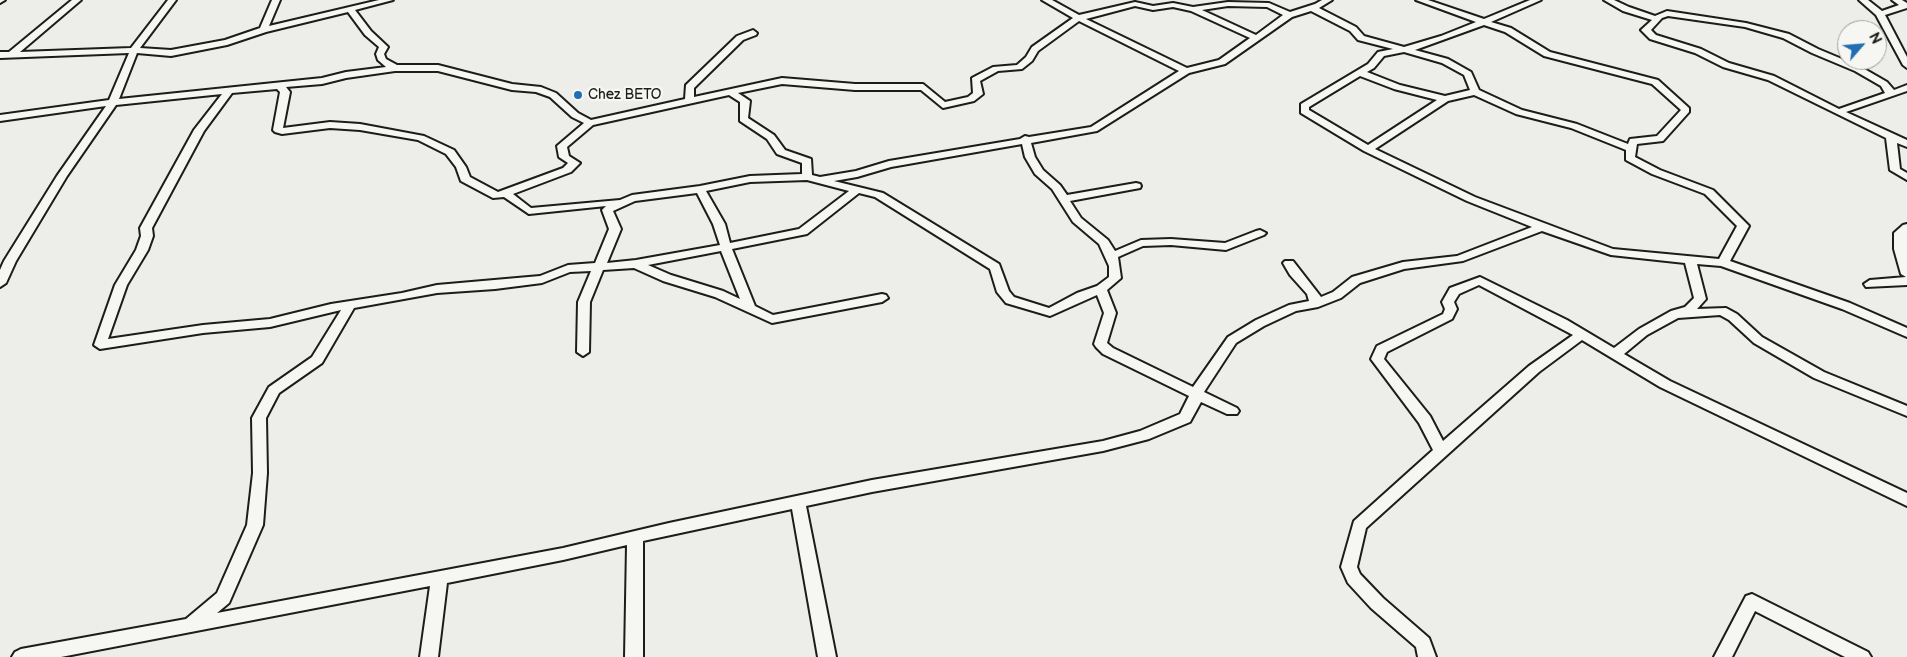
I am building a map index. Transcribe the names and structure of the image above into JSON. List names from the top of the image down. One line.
{"places":["Chez BETO"],"north":"top right"}
